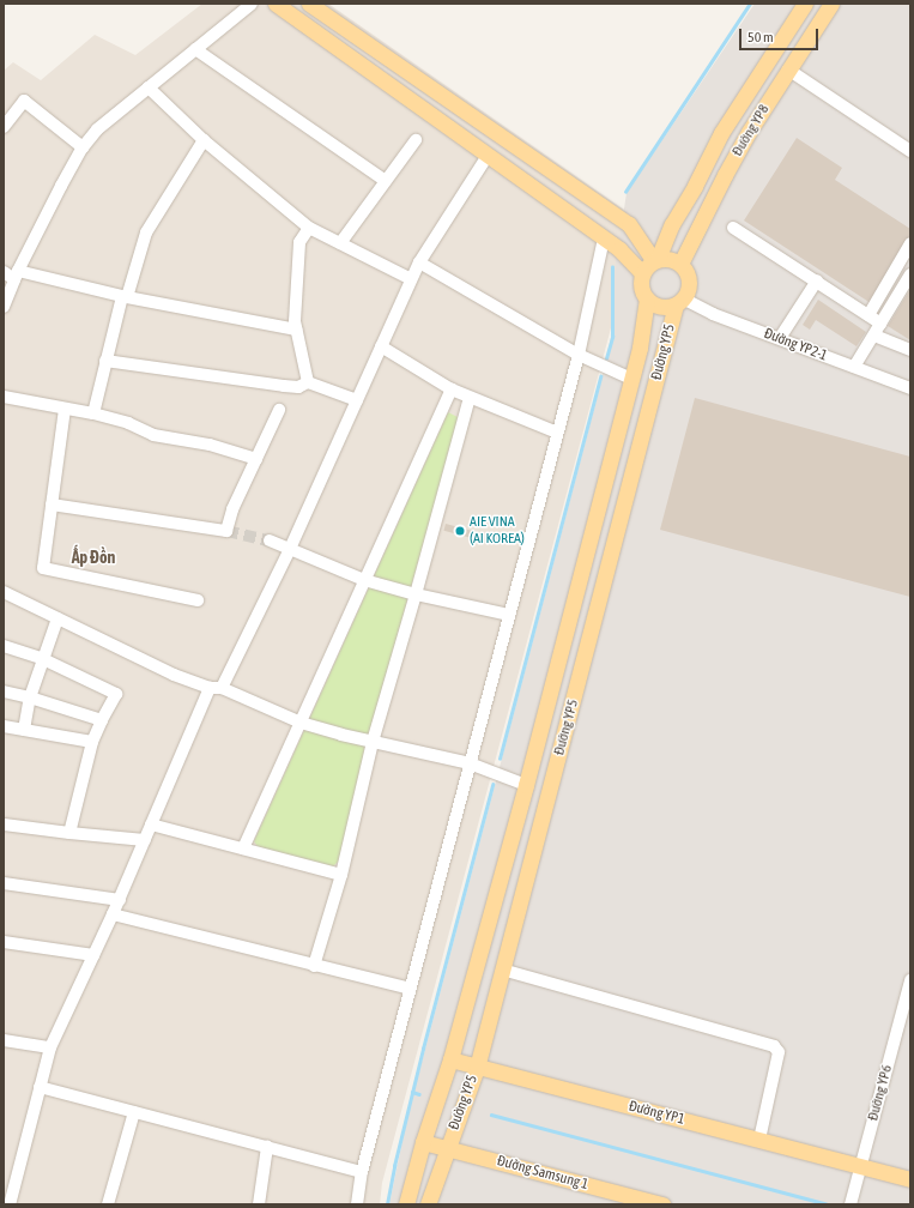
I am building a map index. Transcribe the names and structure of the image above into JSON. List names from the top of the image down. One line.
{"streets":{"main road":["Đường YP8","Đường YP5","Đường YP1","Đường Samsung 1"],"street":["Đường YP2-1","Đường YP6"]},"crossings":[["Đường YP8","Đường YP2-1"],["Đường YP8","Đường YP5"],["Đường YP2-1","Đường YP5"],["Đường YP5","Đường YP1"],["Đường YP5","Đường Samsung 1"],["Đường YP6","Đường YP1"]],"districts":["Ấp Đồn"],"places":["AIE VINA (AI KOREA)"],"scale_bar":"50 m"}
